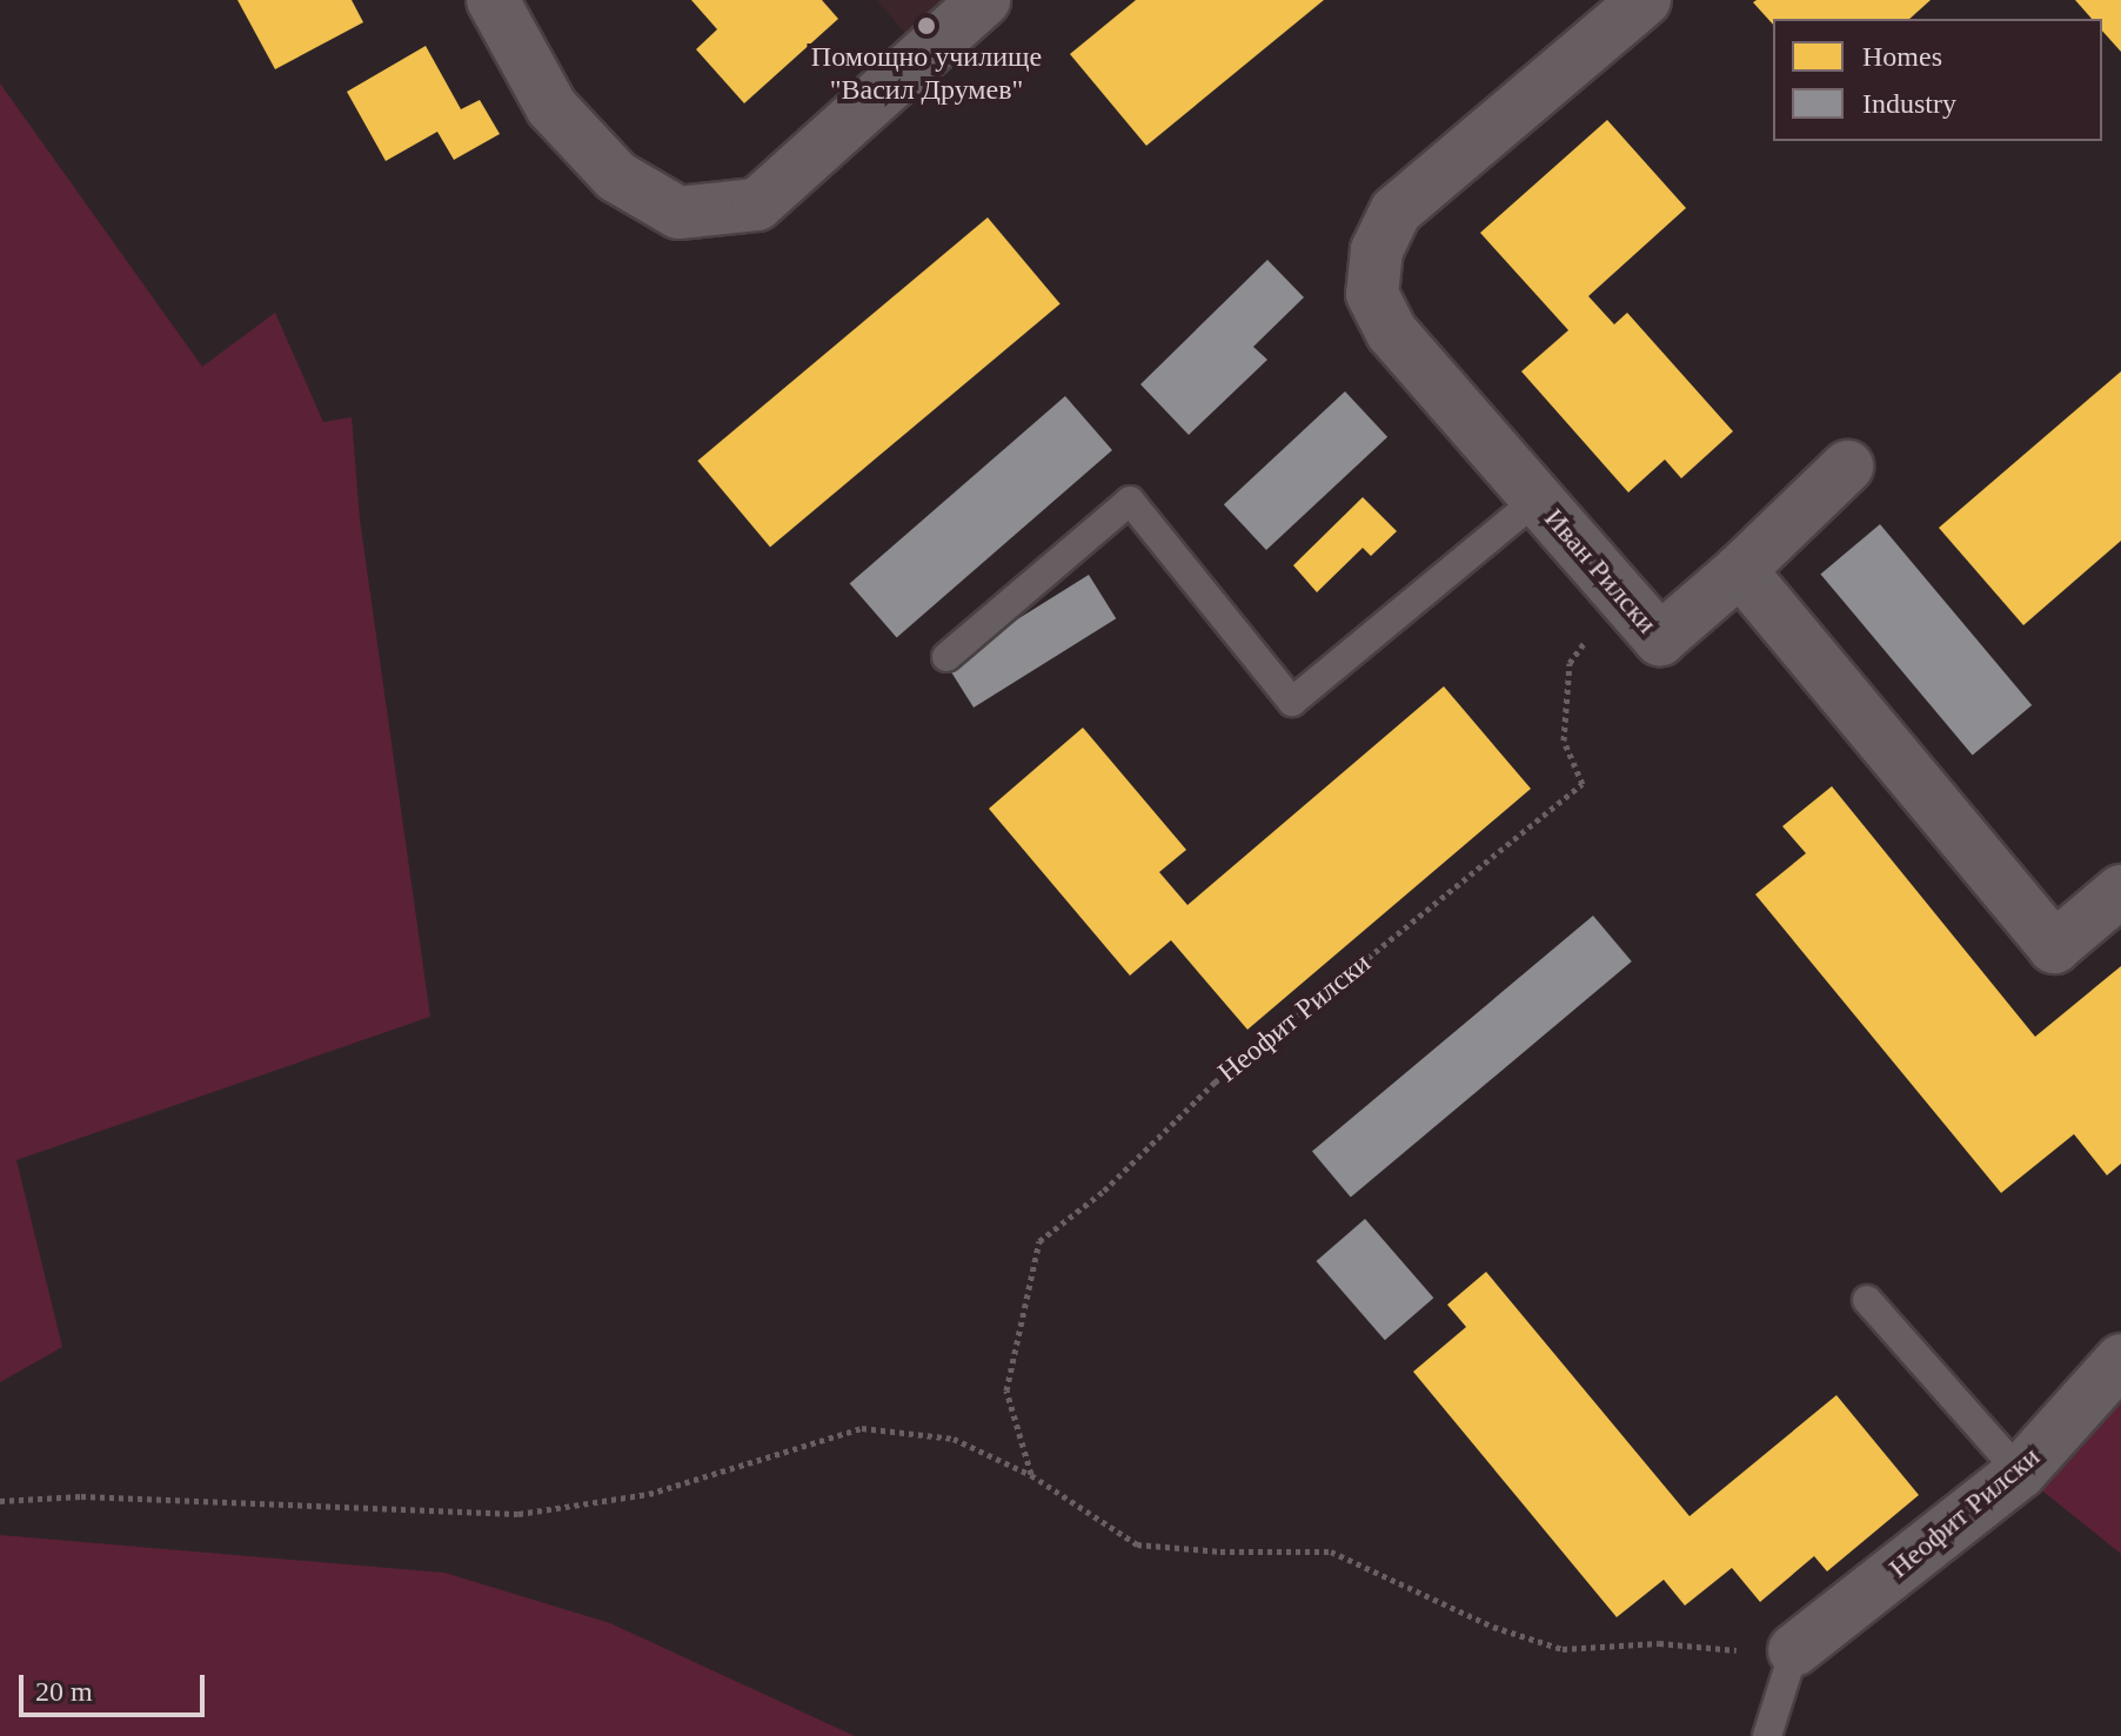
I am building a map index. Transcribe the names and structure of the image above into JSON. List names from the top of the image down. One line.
{"streets":{"street":["Иван Рилски","Неофит Рилски"]},"crossings":[["Иван Рилски","Неофит Рилски"]],"places":["Помощно училище \"Васил Друмев\""],"legend":["Homes","Industry"],"scale_bar":"20 m"}
